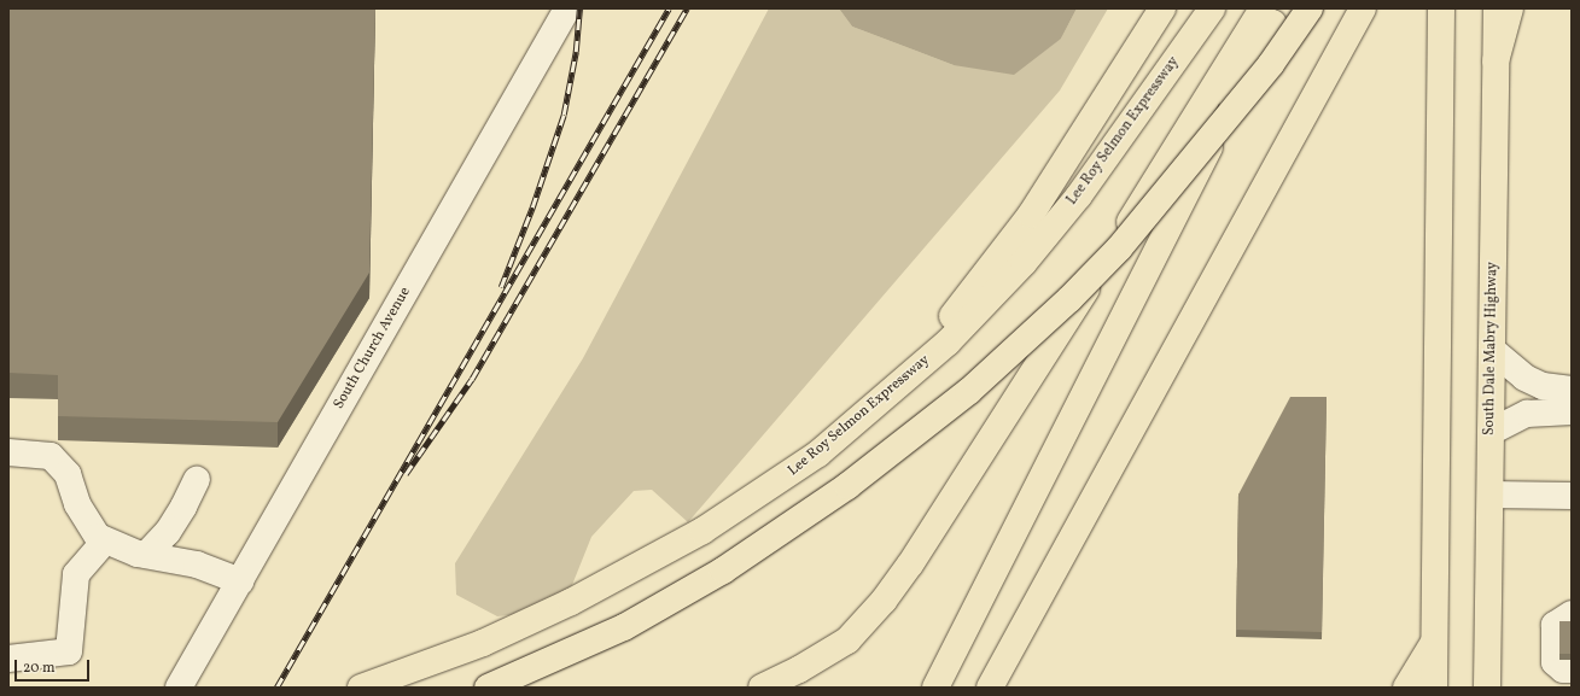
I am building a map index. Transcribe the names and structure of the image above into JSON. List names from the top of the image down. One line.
{"streets":{"main road":["Lee Roy Selmon Expressway","South Dale Mabry Highway"],"street":["South Church Avenue"]},"scale_bar":"20 m"}
